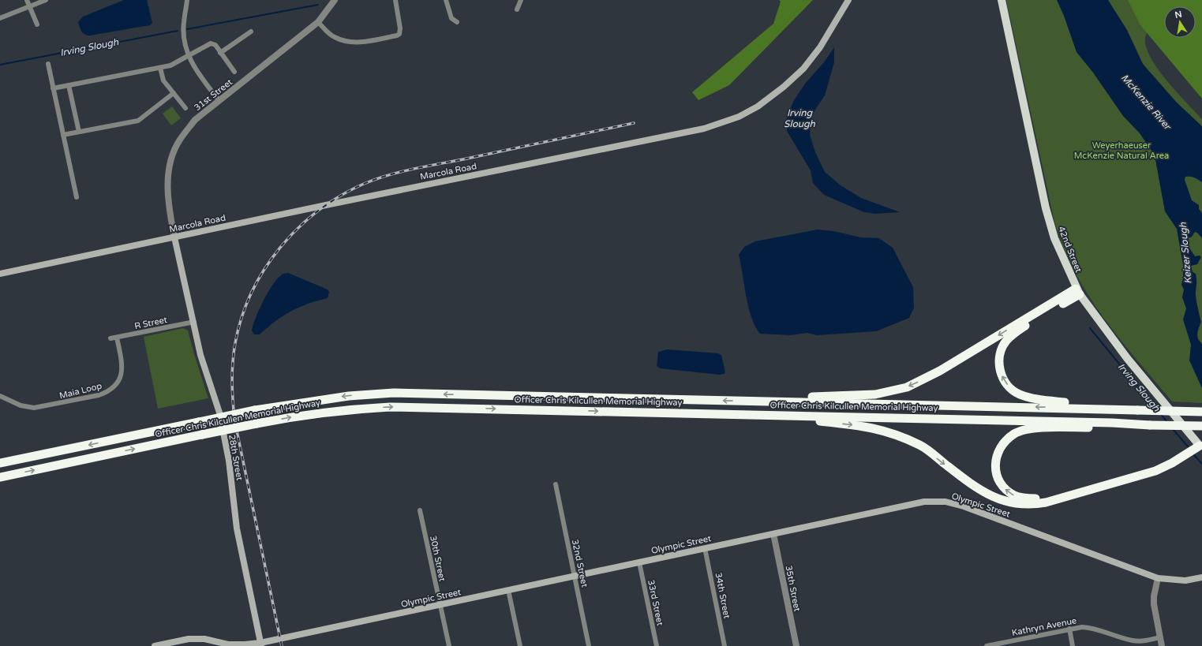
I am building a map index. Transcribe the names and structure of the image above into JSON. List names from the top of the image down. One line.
{"streets":{"highway":["Officer Chris Kilcullen Memorial Highway"],"main road":["Marcola Road","42nd Street","28th Street","Olympic Street"],"street":["31st Street","R Street","Maia Loop","30th Street","32nd Street","35th Street","34th Street","33rd Street","Kathryn Avenue"]},"crossings":[["31st Street","Marcola Road"],["31st Street","28th Street"],["Marcola Road","28th Street"],["R Street","Maia Loop"],["R Street","28th Street"],["28th Street","Olympic Street"],["Olympic Street","30th Street"],["Olympic Street","32nd Street"],["Olympic Street","35th Street"],["Olympic Street","34th Street"],["Olympic Street","33rd Street"]],"water":["Irving Slough","McKenzie River","Keizer Slough"],"parks":["Weyerhaeuser McKenzie Natural Area"],"north":"top"}
